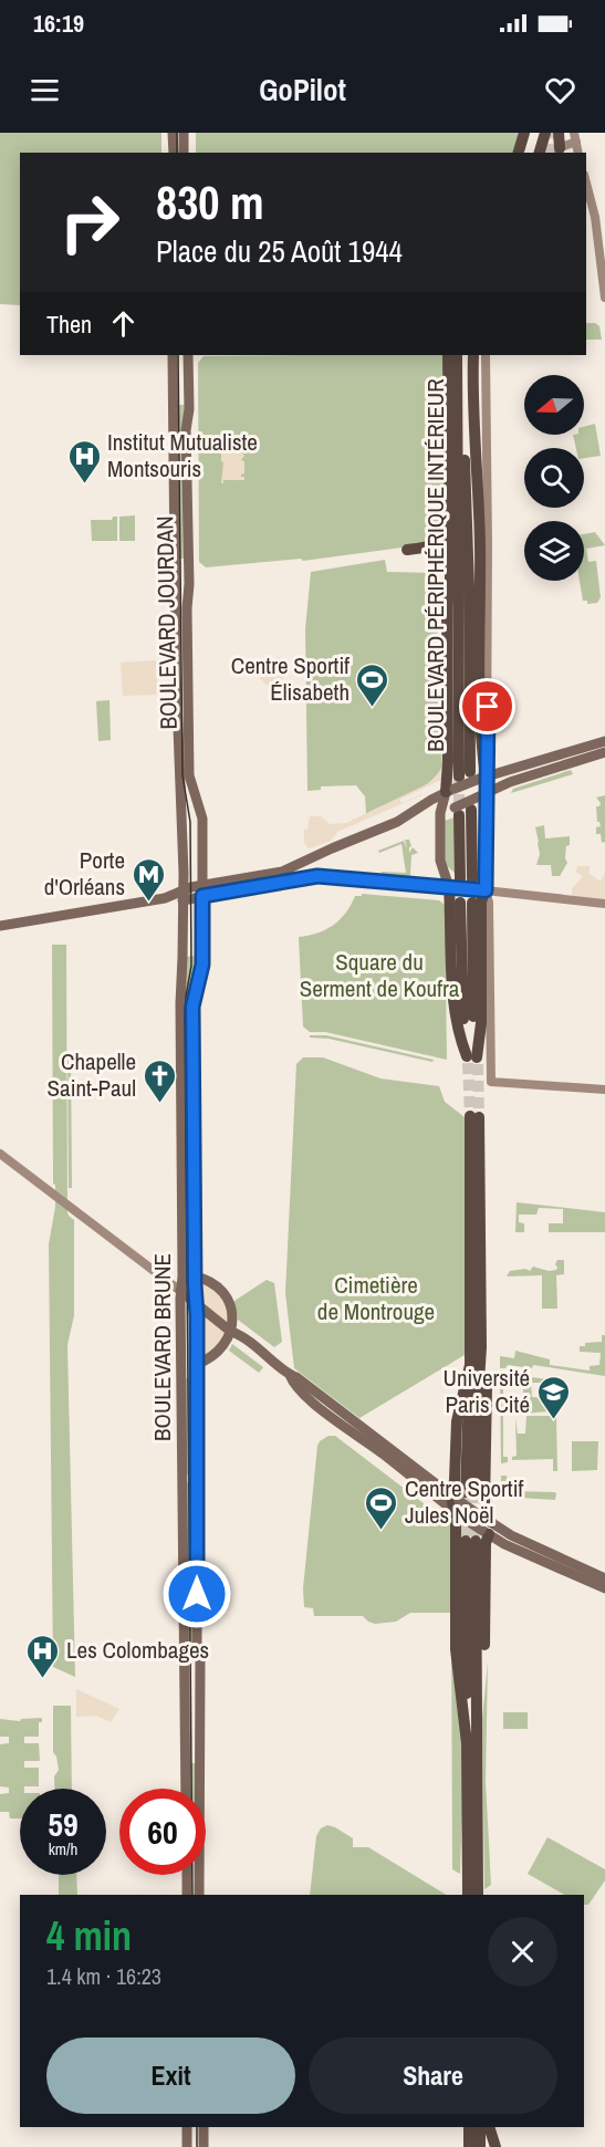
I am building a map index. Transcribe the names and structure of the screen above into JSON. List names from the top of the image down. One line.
{"streets":{"highway":["BOULEVARD PÉRIPHÉRIQUE INTÉRIEUR"],"main road":["BOULEVARD JOURDAN","BOULEVARD BRUNE"]},"crossings":[["BOULEVARD JOURDAN","BOULEVARD BRUNE"]],"parks":["Square du Serment de Koufra","Cimetière de Montrouge"],"places":{"hospital":["Institut Mutualiste Montsouris","Les Colombages"],"sports":["Centre Sportif Élisabeth","Centre Sportif Jules Noël"],"metro station":["Porte d'Orléans"],"church":["Chapelle Saint-Paul"],"school or university":["Université Paris Cité"]},"north":"left","page":{"status":"16:19","header":"GoPilot","turn":["830 m","Place du 25 Août 1944"],"then":"Then","speed":"59 km/h","limit":"60","heading":["4 min","1.4 km · 16:23"],"buttons":["Exit","Share"]}}
